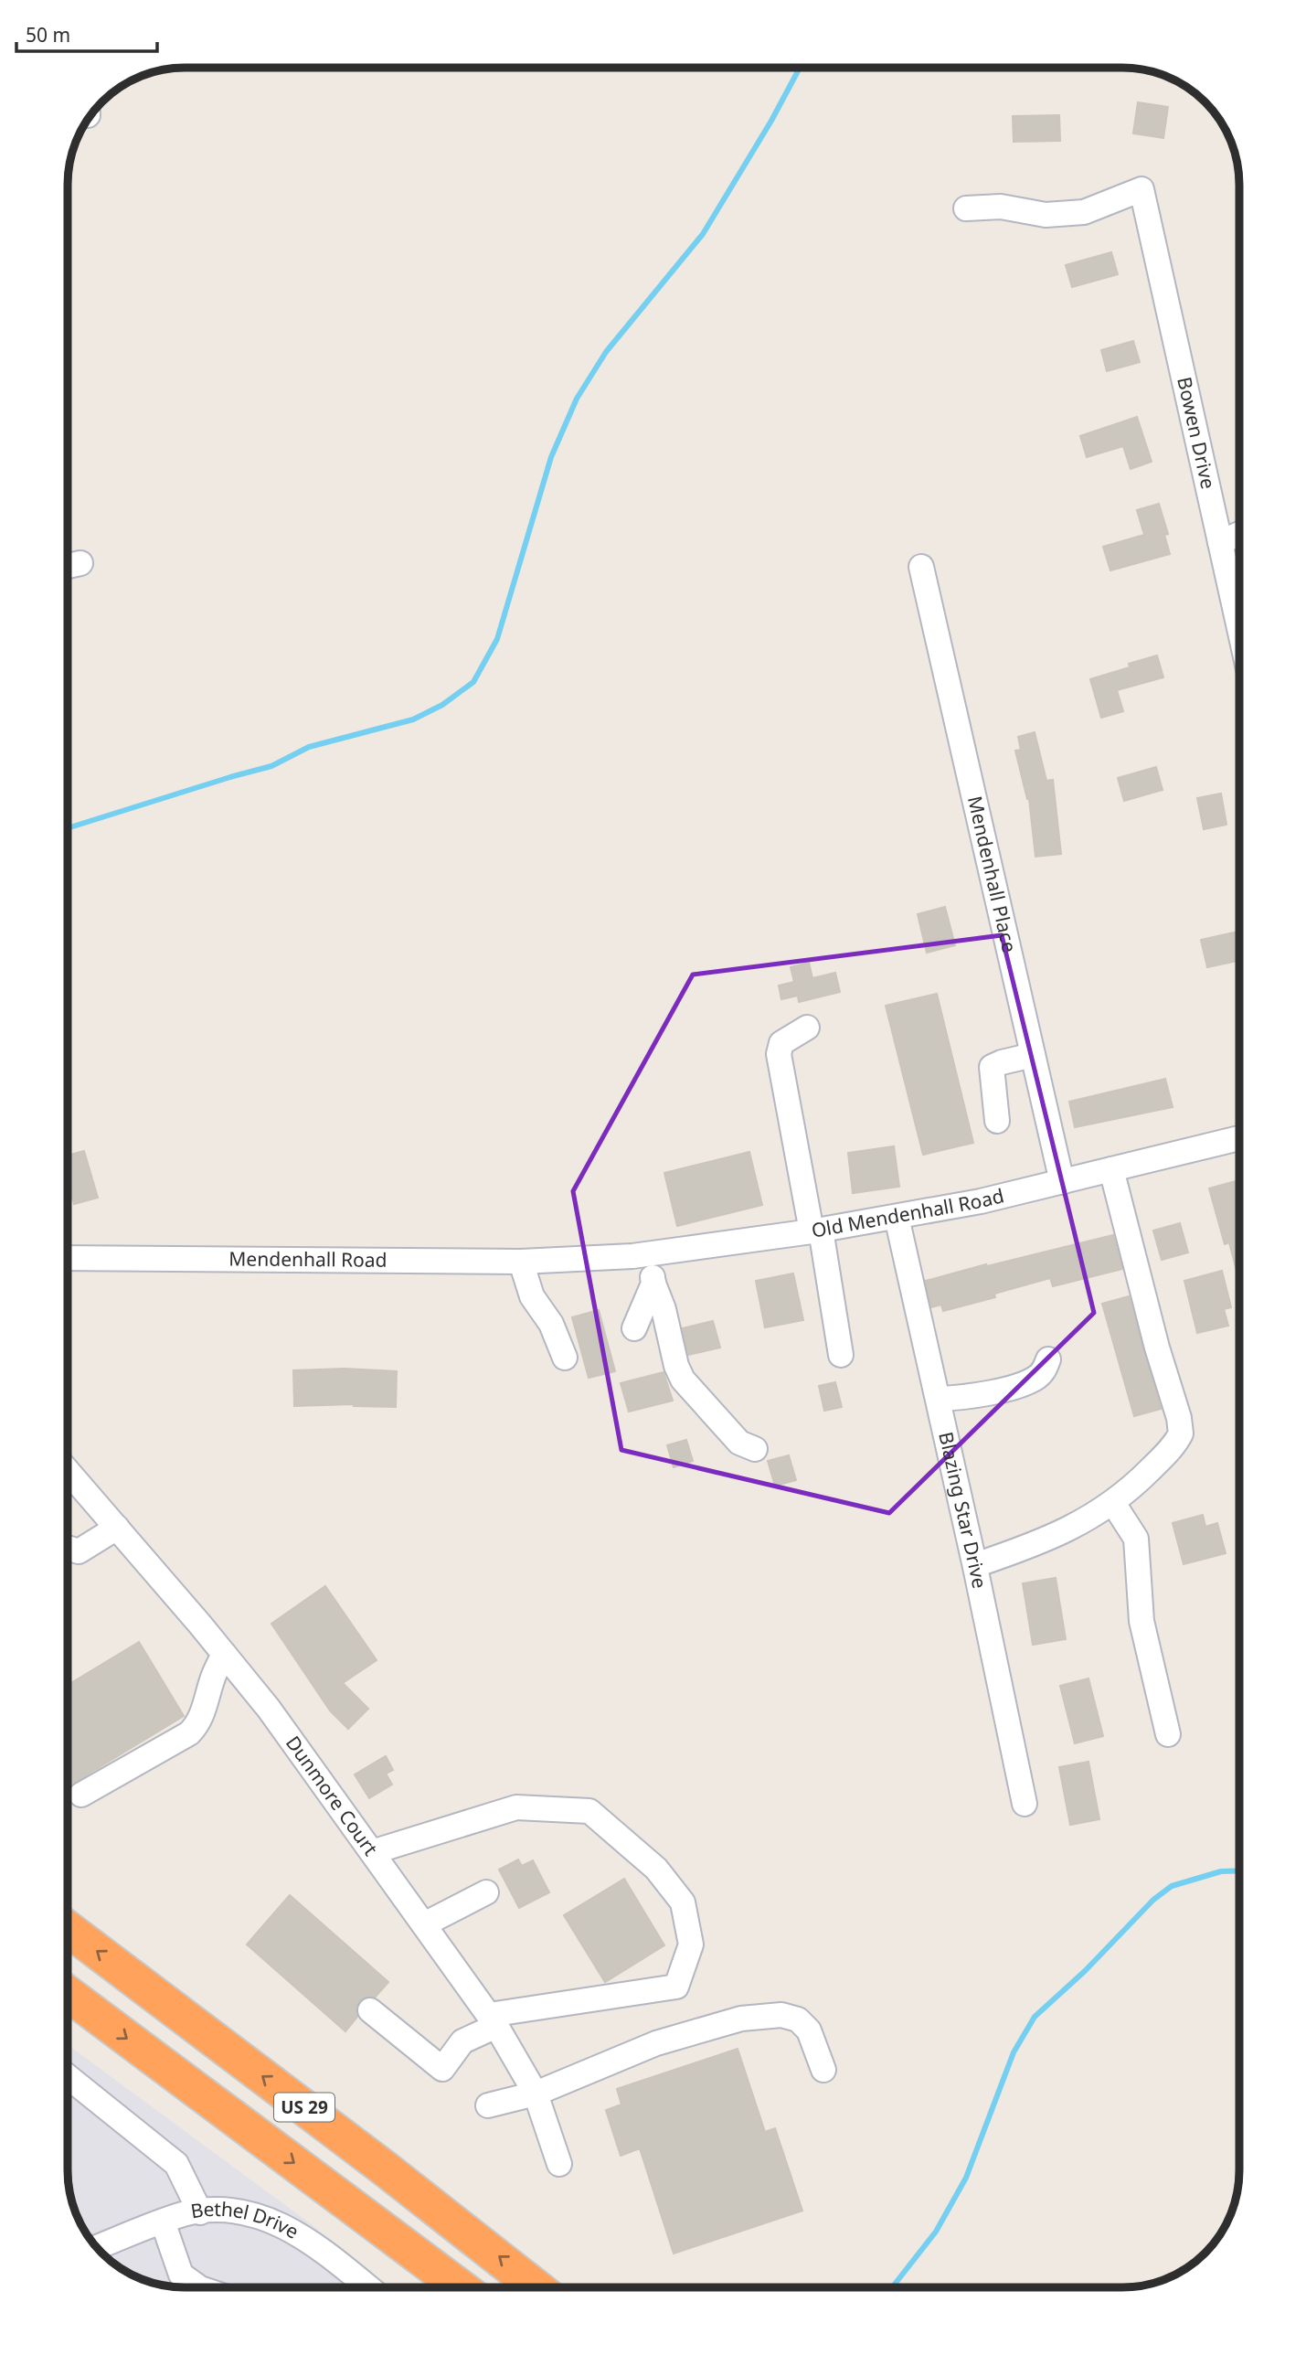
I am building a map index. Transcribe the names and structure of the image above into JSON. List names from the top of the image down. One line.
{"streets":{"highway":["US 29"],"street":["Bowen Drive","Mendenhall Place","Old Mendenhall Road","Mendenhall Road","Blazing Star Drive","Dunmore Court","Bethel Drive"]},"crossings":[["Mendenhall Place","Old Mendenhall Road"],["Old Mendenhall Road","Mendenhall Road"],["Old Mendenhall Road","Blazing Star Drive"]],"scale_bar":"50 m"}
